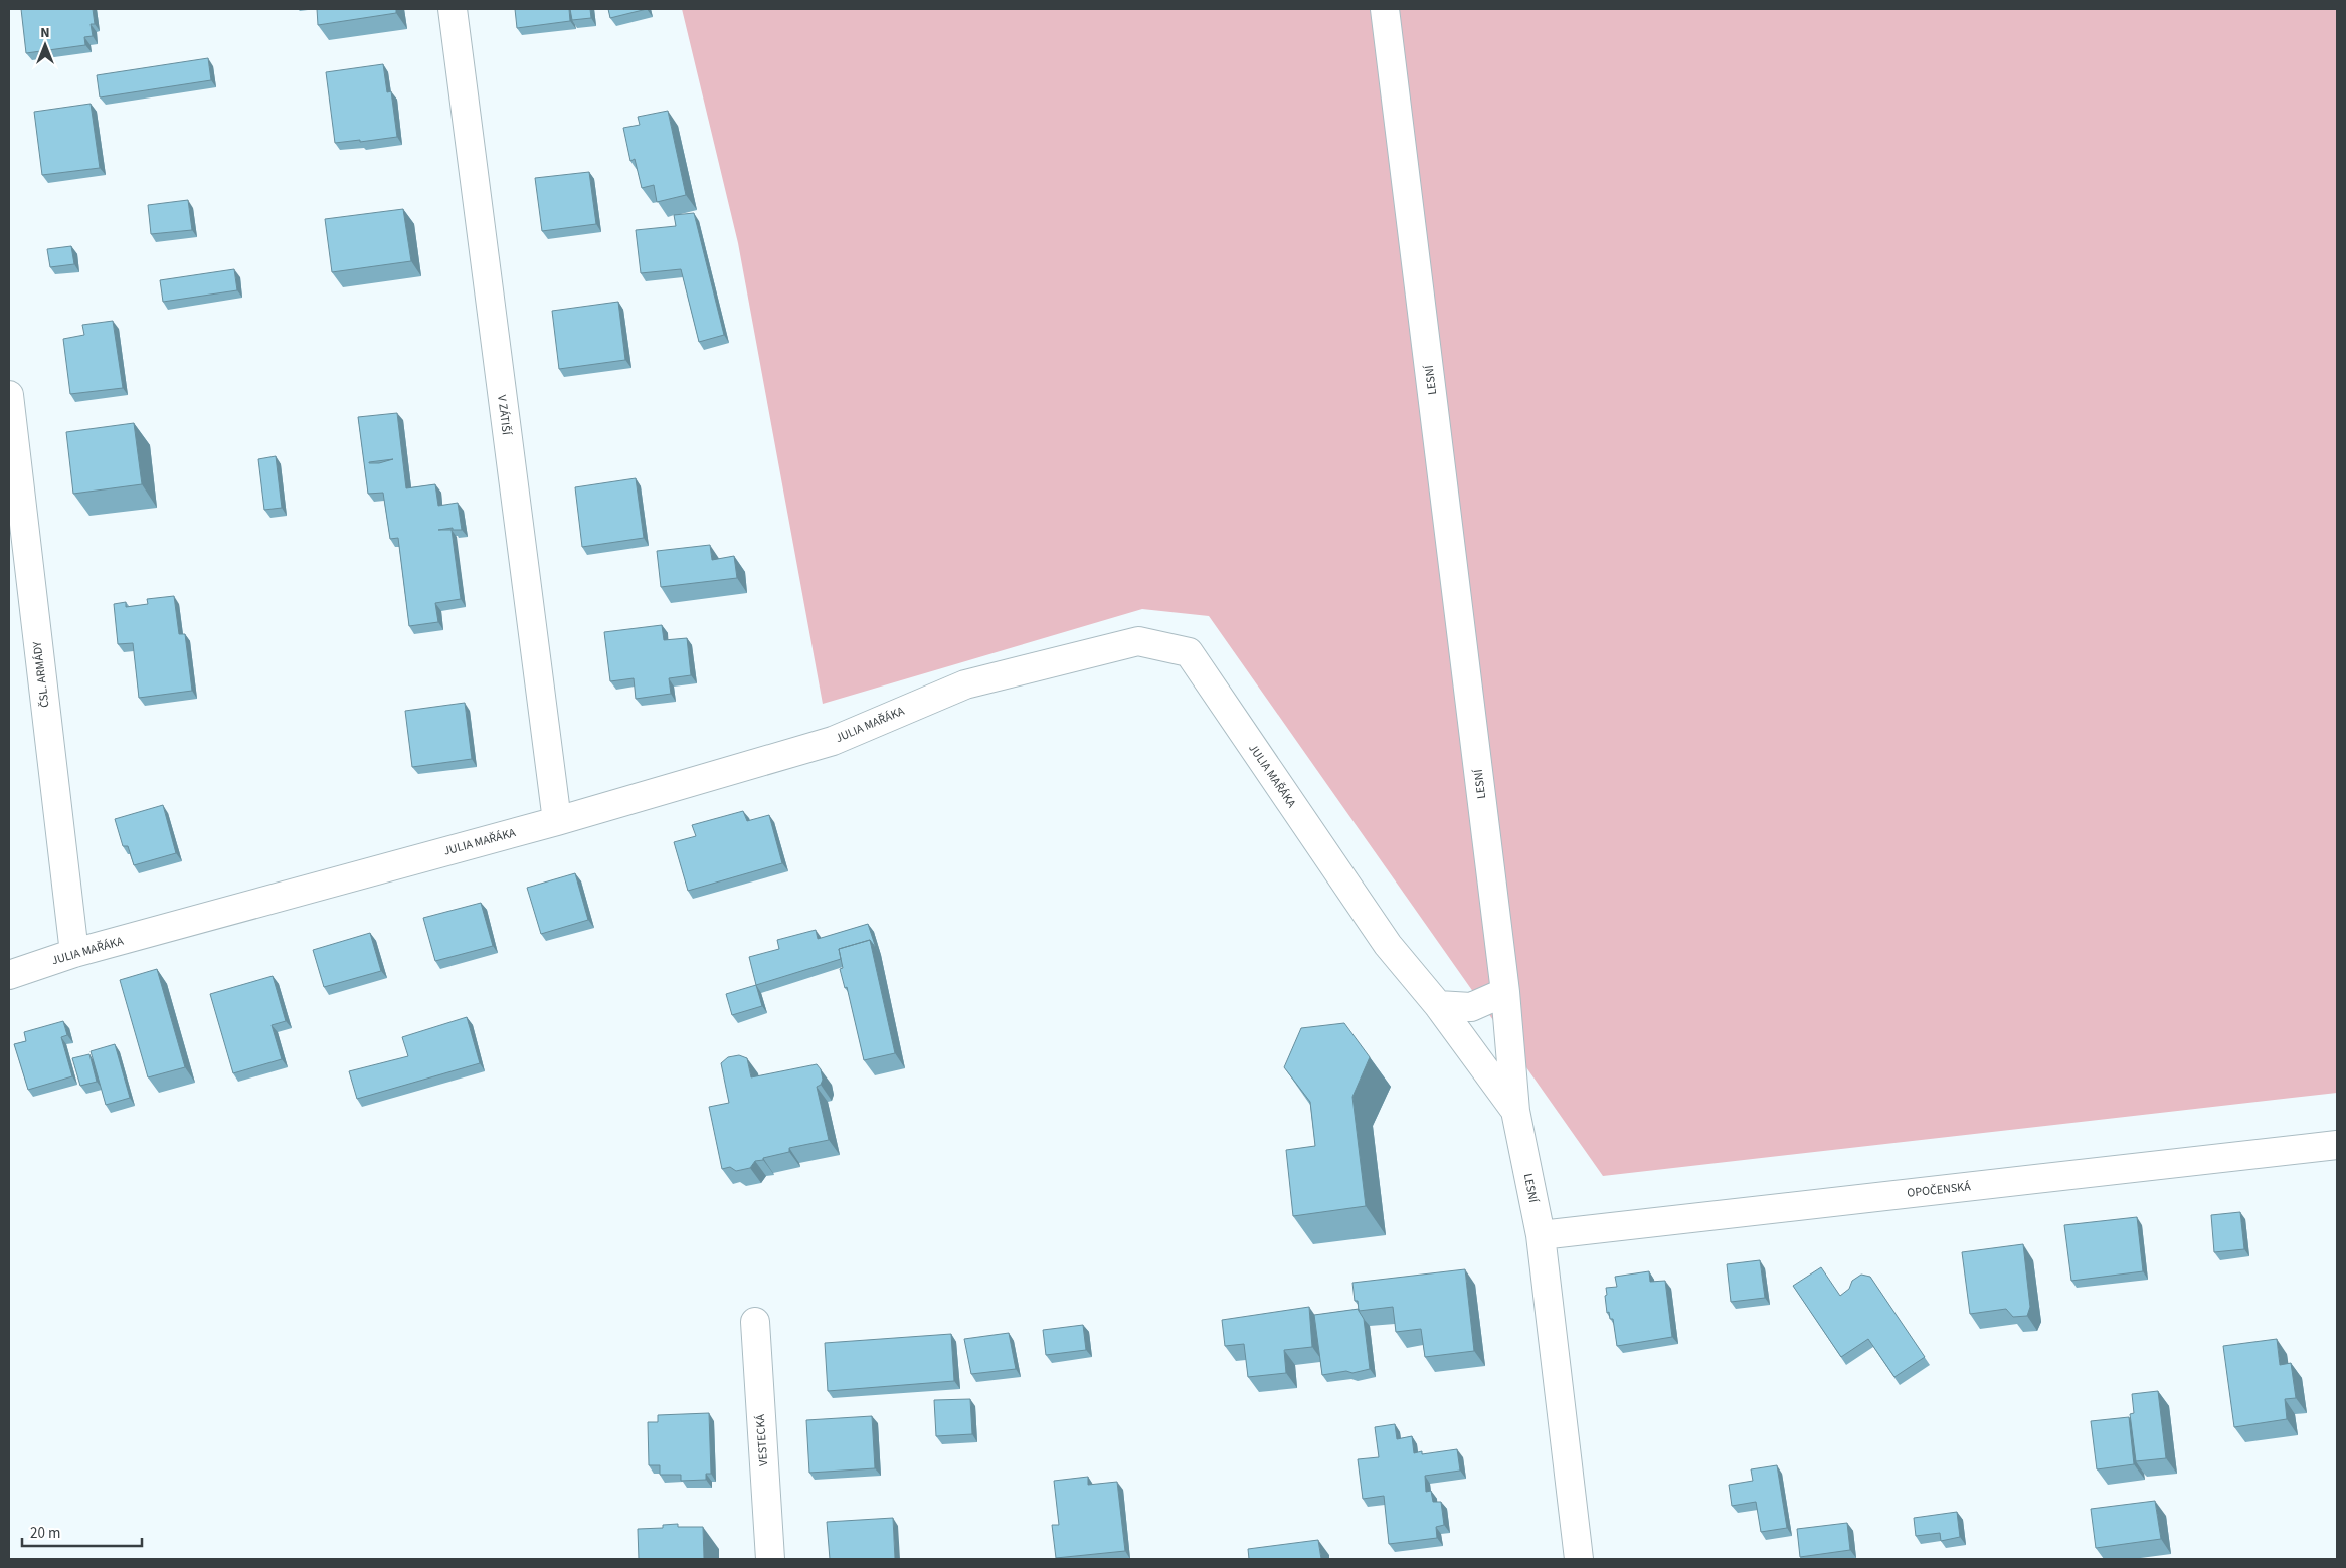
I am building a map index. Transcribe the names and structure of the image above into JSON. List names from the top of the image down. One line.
{"streets":{"street":["LESNÍ","V ZÁTIŠÍ","ČSL. ARMÁDY","JULIA MAŘÁKA","OPOČENSKÁ","VESTECKÁ"]},"crossings":[["LESNÍ","JULIA MAŘÁKA"],["LESNÍ","OPOČENSKÁ"],["V ZÁTIŠÍ","JULIA MAŘÁKA"],["ČSL. ARMÁDY","JULIA MAŘÁKA"]],"scale_bar":"20 m","north":"top"}
